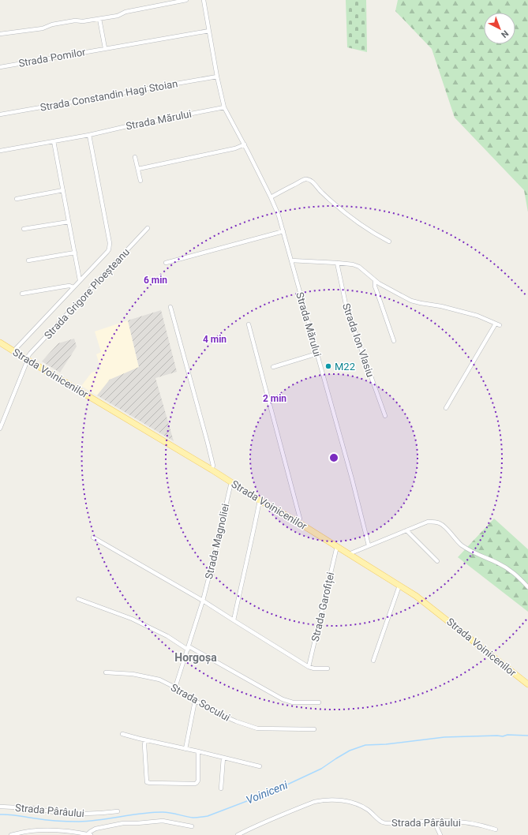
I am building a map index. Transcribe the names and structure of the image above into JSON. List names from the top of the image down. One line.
{"streets":{"main road":["Strada Voinicenilor"],"street":["Strada Pomilor","Strada Constandin Hagi Stoian","Strada Mărului","Strada Grigore Ploeșteanu","Strada Ion Vlasiu","Strada Magnoliei","Strada Garofiței","Strada Socului","Strada Pârâului"]},"crossings":[["Strada Pomilor","Strada Mărului"],["Strada Constandin Hagi Stoian","Strada Mărului"],["Strada Grigore Ploeșteanu","Strada Voinicenilor"],["Strada Voinicenilor","Strada Magnoliei"],["Strada Voinicenilor","Strada Garofiței"],["Strada Magnoliei","Strada Socului"]],"districts":["Horgoșa"],"water":["Voiniceni"],"places":["M22"],"north":"bottom right","rings":["6 min","4 min","2 min"]}
